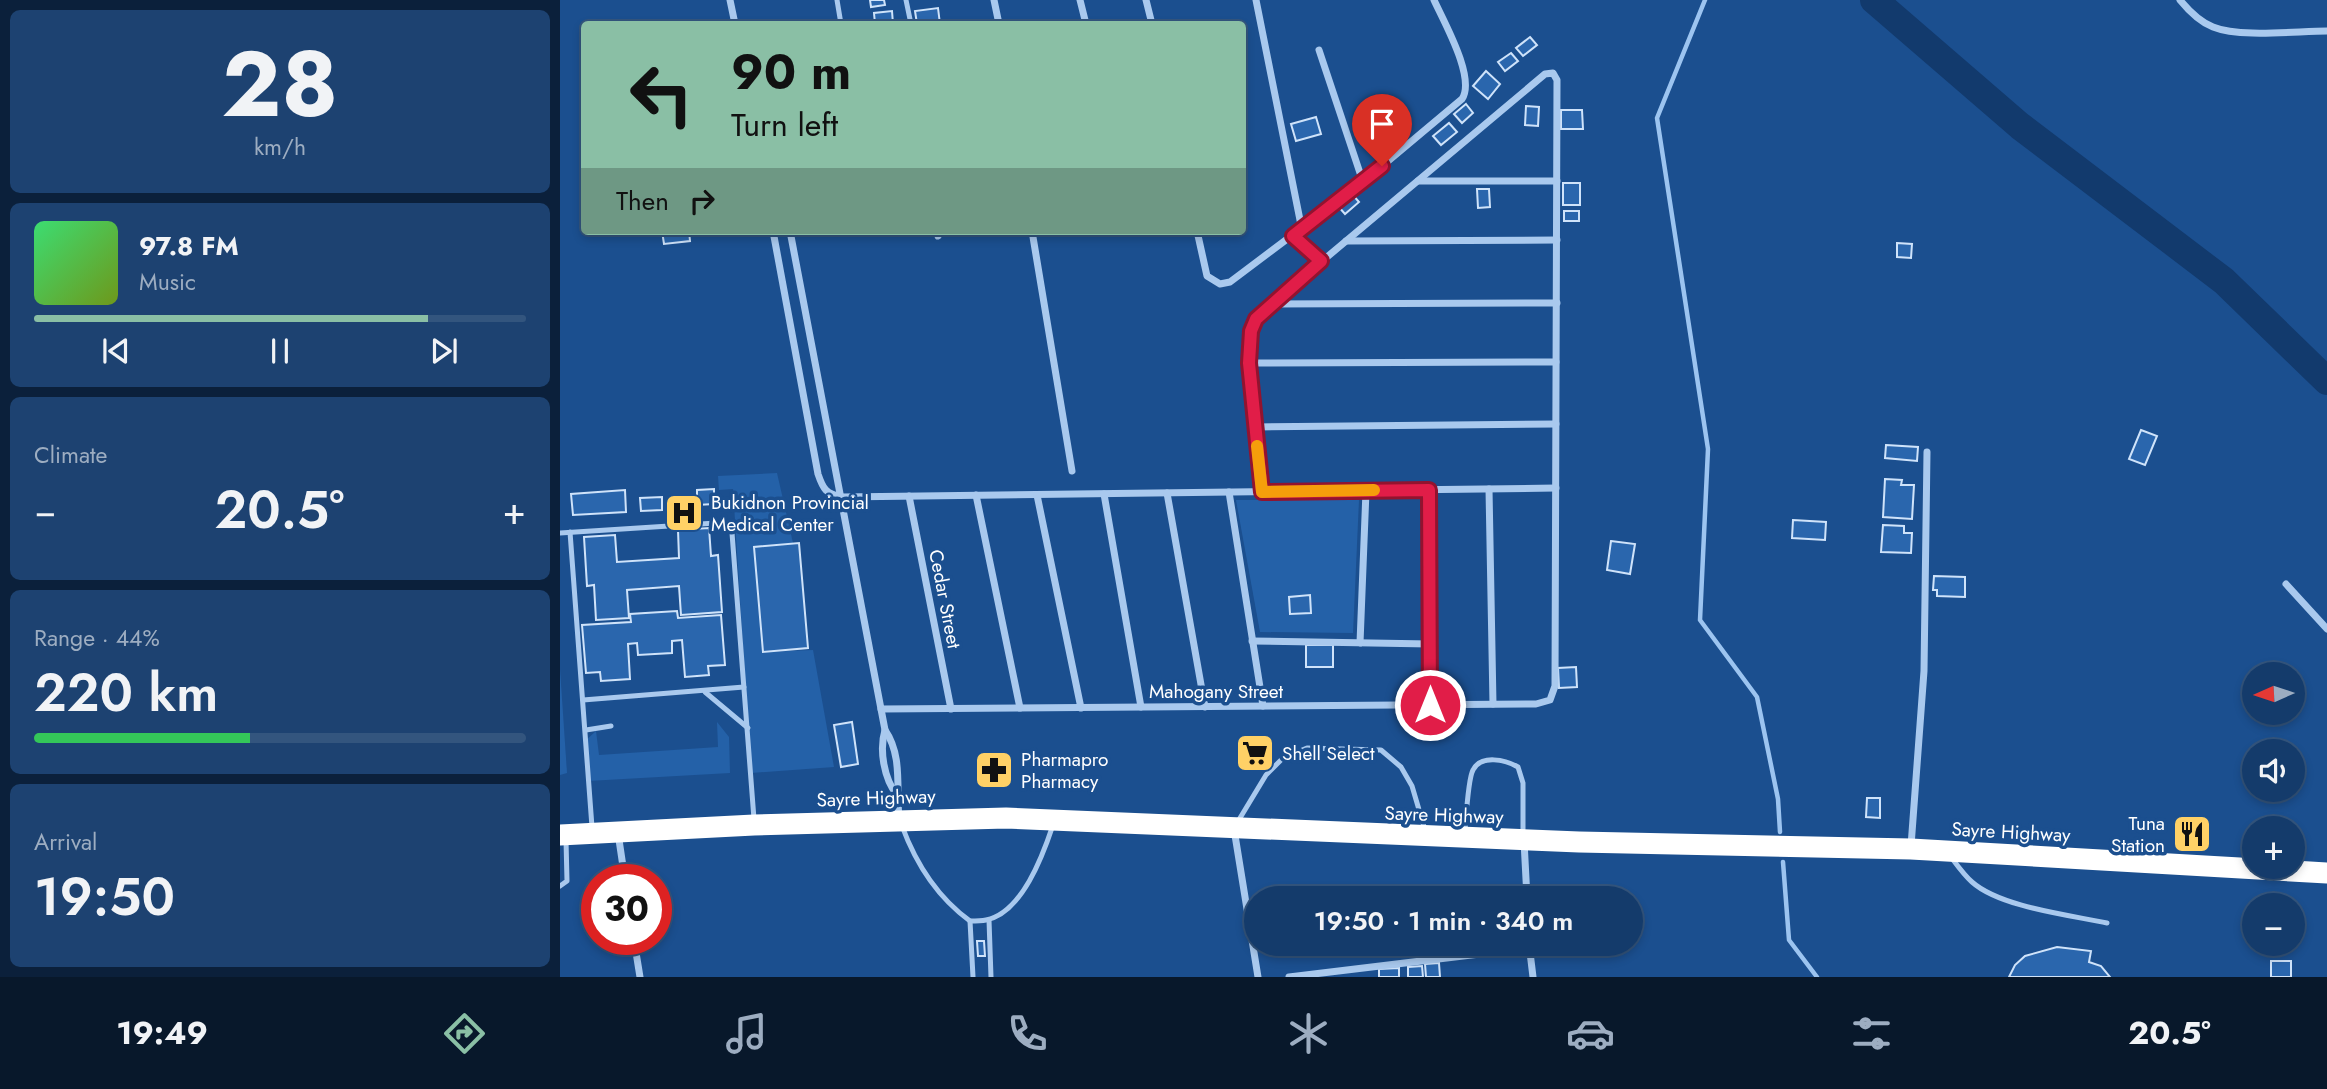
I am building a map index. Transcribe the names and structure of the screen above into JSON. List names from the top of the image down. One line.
{"streets":{"highway":["Sayre Highway"],"street":["Cedar Street","Mahogany Street"]},"crossings":[["Cedar Street","Mahogany Street"]],"places":{"hospital":["Bukidnon Provincial Medical Center"],"supermarket":["Shell Select"],"pharmacy":["Pharmapro Pharmacy"],"restaurant":["Tuna Station"]},"north":"left","page":{"tile":[["28","km/h"],"Climate",["Range · 44%","220 km"],["Arrival","19:50"]],"turn":["90 m","Turn left"],"then":"Then","song":["97.8 FM","Music"],"heat":["−","20.5°","+"],"map_buttons":["+","−"],"limit":"30","trip":"19:50 · 1 min · 340 m","tabs":["19:49","20.5°"]}}
